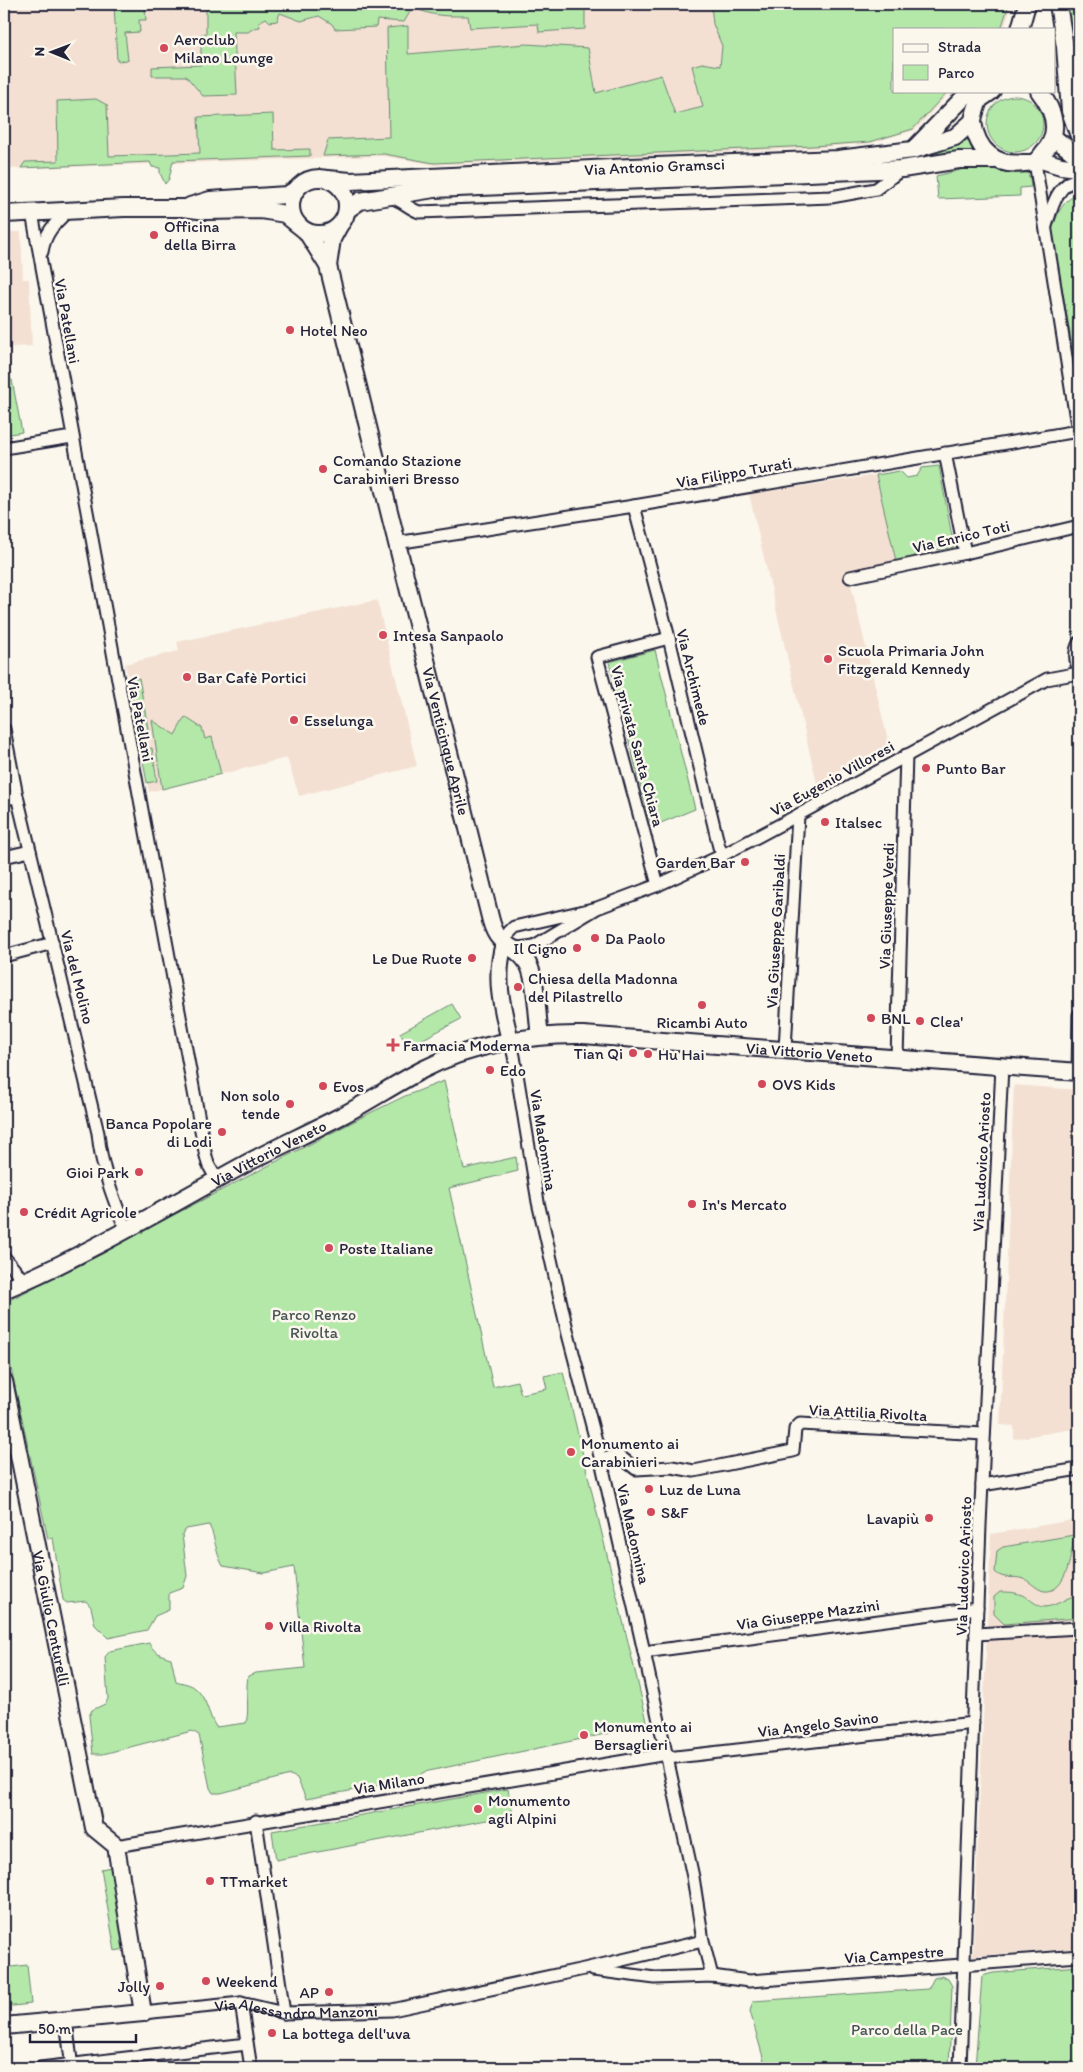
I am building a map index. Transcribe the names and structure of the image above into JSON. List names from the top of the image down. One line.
{"streets":{"street":["Via Antonio Gramsci","Via Patellani","Via Filippo Turati","Via Enrico Toti","Via Archimede","Via Venticinque Aprile","Via privata Santa Chiara","Via Eugenio Villoresi","Via Giuseppe Verdi","Via Giuseppe Garibaldi","Via del Molino","Via Vittorio Veneto","Via Madonnina","Via Ludovico Ariosto","Via Attilia Rivolta","Via Giuseppe Mazzini","Via Giulio Centurelli","Via Angelo Savino","Via Milano","Via Campestre","Via Alessandro Manzoni"]},"crossings":[["Via Antonio Gramsci","Via Venticinque Aprile"],["Via Patellani","Via Vittorio Veneto"],["Via Filippo Turati","Via Archimede"],["Via Filippo Turati","Via Venticinque Aprile"],["Via Archimede","Via privata Santa Chiara"],["Via Archimede","Via Eugenio Villoresi"],["Via Venticinque Aprile","Via Eugenio Villoresi"],["Via privata Santa Chiara","Via Eugenio Villoresi"],["Via Eugenio Villoresi","Via Giuseppe Verdi"],["Via Eugenio Villoresi","Via Giuseppe Garibaldi"],["Via Giuseppe Verdi","Via Vittorio Veneto"],["Via Giuseppe Garibaldi","Via Vittorio Veneto"],["Via del Molino","Via Vittorio Veneto"],["Via Vittorio Veneto","Via Madonnina"],["Via Vittorio Veneto","Via Ludovico Ariosto"],["Via Madonnina","Via Attilia Rivolta"],["Via Madonnina","Via Giuseppe Mazzini"],["Via Madonnina","Via Angelo Savino"],["Via Madonnina","Via Milano"],["Via Madonnina","Via Campestre"],["Via Madonnina","Via Alessandro Manzoni"],["Via Ludovico Ariosto","Via Attilia Rivolta"],["Via Ludovico Ariosto","Via Giuseppe Mazzini"],["Via Ludovico Ariosto","Via Angelo Savino"],["Via Ludovico Ariosto","Via Campestre"],["Via Giulio Centurelli","Via Milano"],["Via Angelo Savino","Via Milano"],["Via Campestre","Via Alessandro Manzoni"]],"parks":["Parco Renzo Rivolta","Parco della Pace"],"places":{"other":["Aeroclub Milano Lounge","Officina della Birra","Hotel Neo","Comando Stazione Carabinieri Bresso","Intesa Sanpaolo","Scuola Primaria John Fitzgerald Kennedy","Bar Cafè Portici","Esselunga","Punto Bar","Italsec","Garden Bar","Da Paolo","Il Cigno","Le Due Ruote","Chiesa della Madonna del Pilastrello","Ricambi Auto","BNL","Clea'","Tian Qi","Hu Hai","Edo","OVS Kids","Evos","Non solo tende","Banca Popolare di Lodi","Gioi Park","In's Mercato","Crédit Agricole","Poste Italiane","Monumento ai Carabinieri","Luz de Luna","S&F","Lavapiù","Villa Rivolta","Monumento ai Bersaglieri","Monumento agli Alpini","TTmarket","Weekend","Jolly","AP","La bottega dell'uva"],"health":["Farmacia Moderna"]},"legend":["Strada","Parco"],"scale_bar":"50 m","north":"left"}
